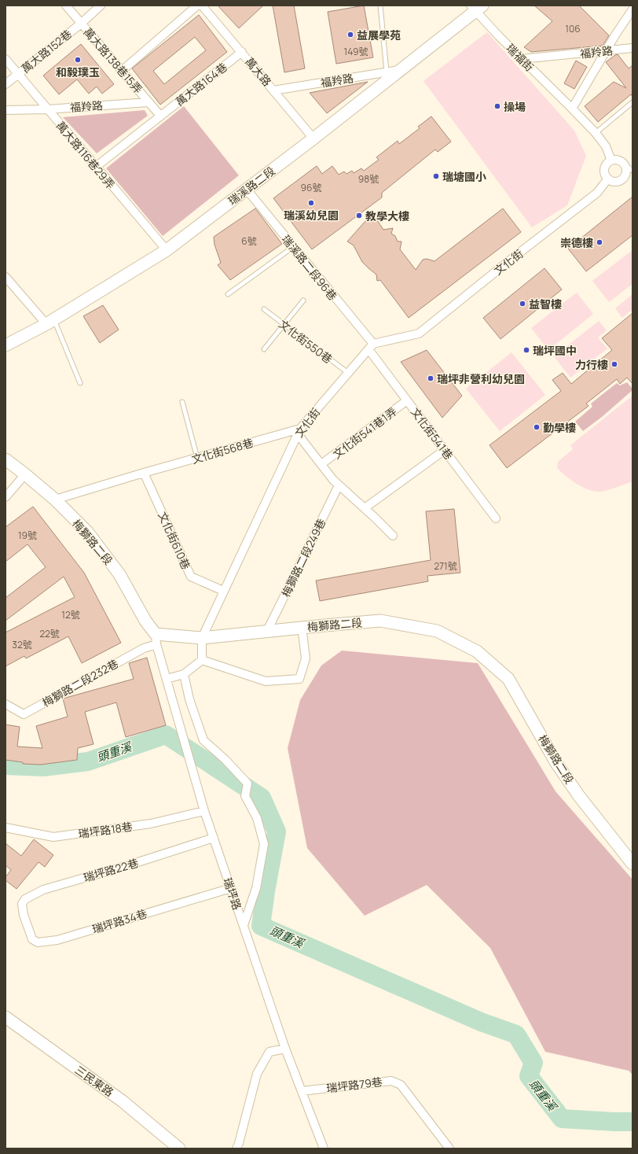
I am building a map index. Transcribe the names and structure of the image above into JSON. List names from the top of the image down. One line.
{"streets":{"street":["萬大路152巷","福羚路","瑞福街","萬大路138巷15弄","萬大路","萬大路164巷","萬大路116巷29弄","瑞溪路二段","文化街","瑞溪路二段96巷","文化街541巷1弄","文化街541巷","文化街568巷","文化街610巷","梅獅路二段","梅獅路二段249巷","梅獅路二段232巷","瑞坪路18巷","瑞坪路22巷","瑞坪路","瑞坪路34巷","三民東路","瑞坪路79巷"],"lane":["文化街550巷"]},"crossings":[["萬大路152巷","萬大路138巷15弄"],["萬大路152巷","萬大路116巷29弄"],["福羚路","瑞福街"],["福羚路","萬大路138巷15弄"],["福羚路","萬大路"],["福羚路","萬大路116巷29弄"],["福羚路","瑞溪路二段"],["瑞福街","瑞溪路二段"],["萬大路138巷15弄","萬大路164巷"],["萬大路","萬大路164巷"],["萬大路","瑞溪路二段"],["萬大路164巷","萬大路116巷29弄"],["萬大路116巷29弄","瑞溪路二段"],["瑞溪路二段","瑞溪路二段96巷"],["文化街","瑞溪路二段96巷"],["文化街","文化街550巷"],["文化街","文化街541巷"],["文化街","文化街568巷"],["文化街","文化街610巷"],["文化街","梅獅路二段"],["瑞溪路二段96巷","文化街541巷"],["文化街541巷1弄","文化街541巷"],["文化街568巷","文化街610巷"],["文化街568巷","梅獅路二段"],["梅獅路二段","梅獅路二段249巷"],["梅獅路二段","梅獅路二段232巷"],["梅獅路二段","瑞坪路"],["梅獅路二段232巷","瑞坪路"],["瑞坪路18巷","瑞坪路"],["瑞坪路22巷","瑞坪路"],["瑞坪路22巷","瑞坪路34巷"],["瑞坪路","瑞坪路34巷"],["瑞坪路","瑞坪路79巷"]],"water":["頭重溪"],"places":["益展學苑","和毅璞玉","操場","瑞塘國小","瑞溪幼兒園","教學大樓","崇德樓","益智樓","瑞坪國中","力行樓","瑞坪非營利幼兒園","勤學樓"],"house_numbers":["106","149號","98號","96號","6號","19號","271號","12號","22號","32號"]}
